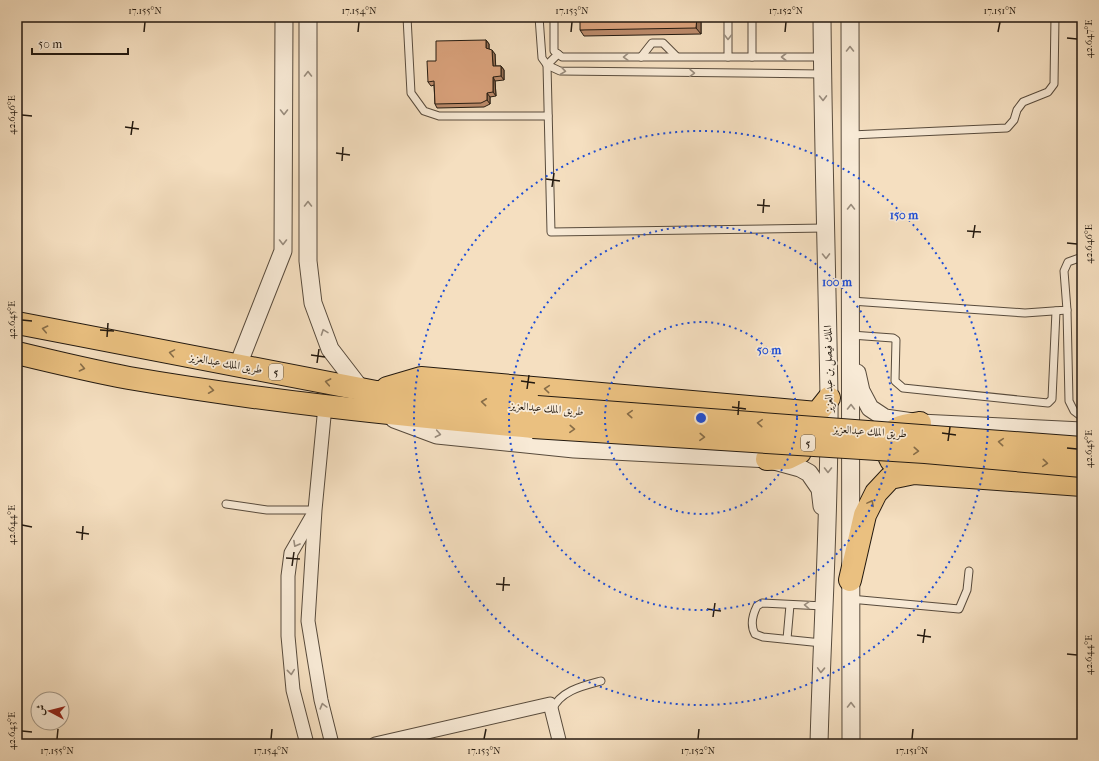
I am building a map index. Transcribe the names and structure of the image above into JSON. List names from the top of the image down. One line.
{"streets":{"highway":["طريق الملك عبدالعزيز","5"],"street":["الملك فيصل بن عبد العزيز"]},"scale_bar":"50 m","north":"left","coordinates":["17.155°N","17.154°N","17.153°N","17.152°N","17.151°N","42.647°E","42.646°E","42.645°E","42.644°E","42.643°E"],"rings":["150 m","100 m","50 m"]}
